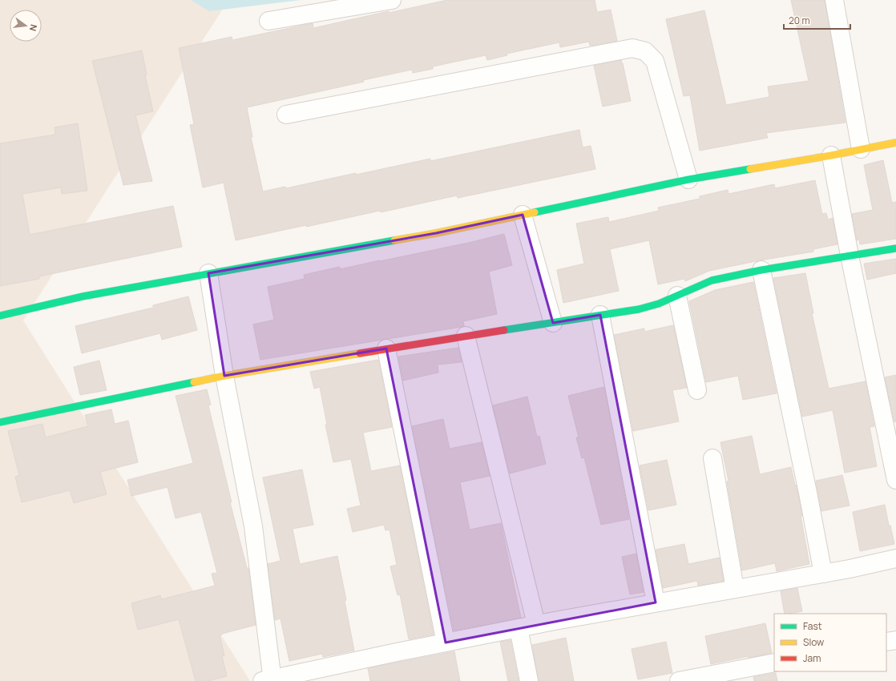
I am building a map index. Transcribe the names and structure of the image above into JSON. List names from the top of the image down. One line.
{"legend":["Fast","Slow","Jam"],"scale_bar":"20 m","north":"right"}
